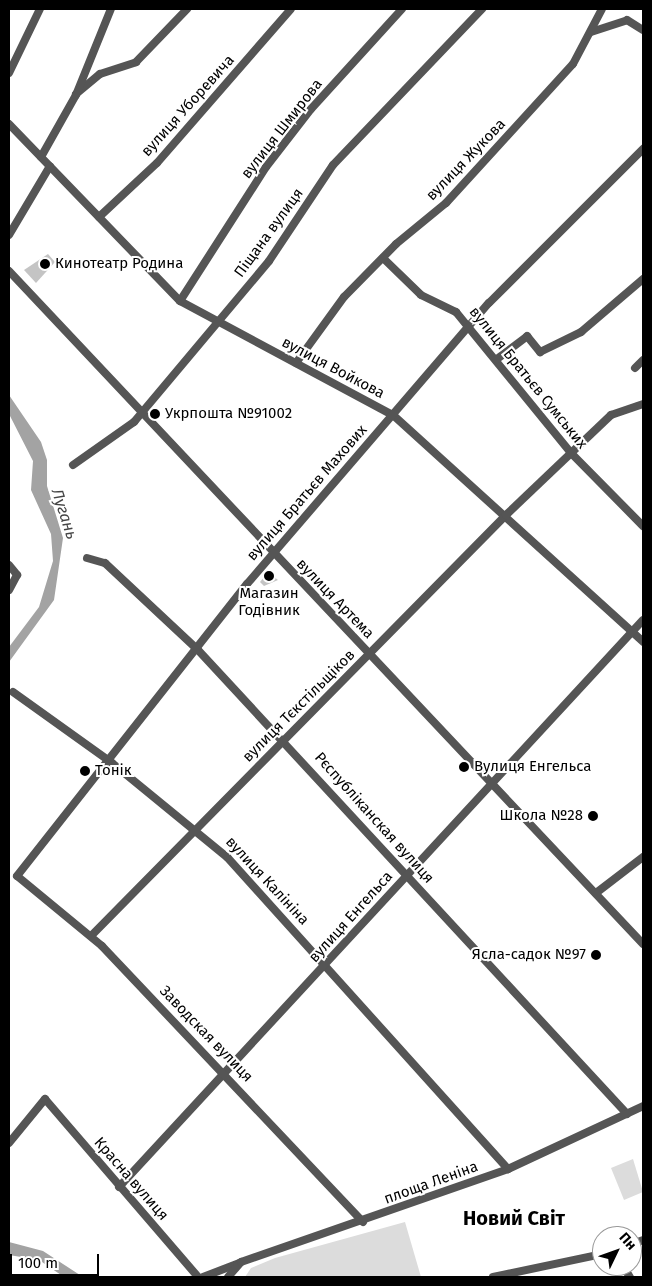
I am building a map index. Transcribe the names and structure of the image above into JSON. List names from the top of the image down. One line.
{"streets":{"street":["вулиця Уборевича","вулиця Шмирова","вулиця Жукова","Піщана вулиця","вулиця Войкова","вулиця Братьєв Сумських","вулиця Братьєв Махових","вулиця Артема","вулиця Тєкстільщіков","Рєспубліканская вулиця","вулиця Калініна","вулиця Енгельса","Заводская вулиця","Красна вулиця","площа Леніна"]},"crossings":[["вулиця Уборевича","вулиця Войкова"],["вулиця Шмирова","вулиця Войкова"],["вулиця Жукова","вулиця Войкова"],["вулиця Жукова","вулиця Братьєв Сумських"],["Піщана вулиця","вулиця Войкова"],["Піщана вулиця","вулиця Артема"],["вулиця Войкова","вулиця Братьєв Махових"],["вулиця Войкова","вулиця Тєкстільщіков"],["вулиця Войкова","вулиця Енгельса"],["вулиця Братьєв Сумських","вулиця Братьєв Махових"],["вулиця Братьєв Сумських","вулиця Тєкстільщіков"],["вулиця Братьєв Махових","вулиця Артема"],["вулиця Братьєв Махових","Рєспубліканская вулиця"],["вулиця Братьєв Махових","вулиця Калініна"],["вулиця Братьєв Махових","Заводская вулиця"],["вулиця Артема","вулиця Тєкстільщіков"],["вулиця Артема","вулиця Енгельса"],["вулиця Тєкстільщіков","Рєспубліканская вулиця"],["вулиця Тєкстільщіков","вулиця Калініна"],["вулиця Тєкстільщіков","Заводская вулиця"],["Рєспубліканская вулиця","вулиця Енгельса"],["Рєспубліканская вулиця","площа Леніна"],["вулиця Калініна","вулиця Енгельса"],["вулиця Калініна","площа Леніна"],["вулиця Енгельса","Заводская вулиця"],["вулиця Енгельса","Красна вулиця"],["Заводская вулиця","площа Леніна"]],"districts":["Новий Світ"],"water":["Лугань"],"places":["Кинотеатр Родина","Укрпошта №91002","Магазин Годівник","Вулиця Енгельса","Тонік","Школа №28","Ясла-садок №97"],"scale_bar":"100 m","north":"top right"}
